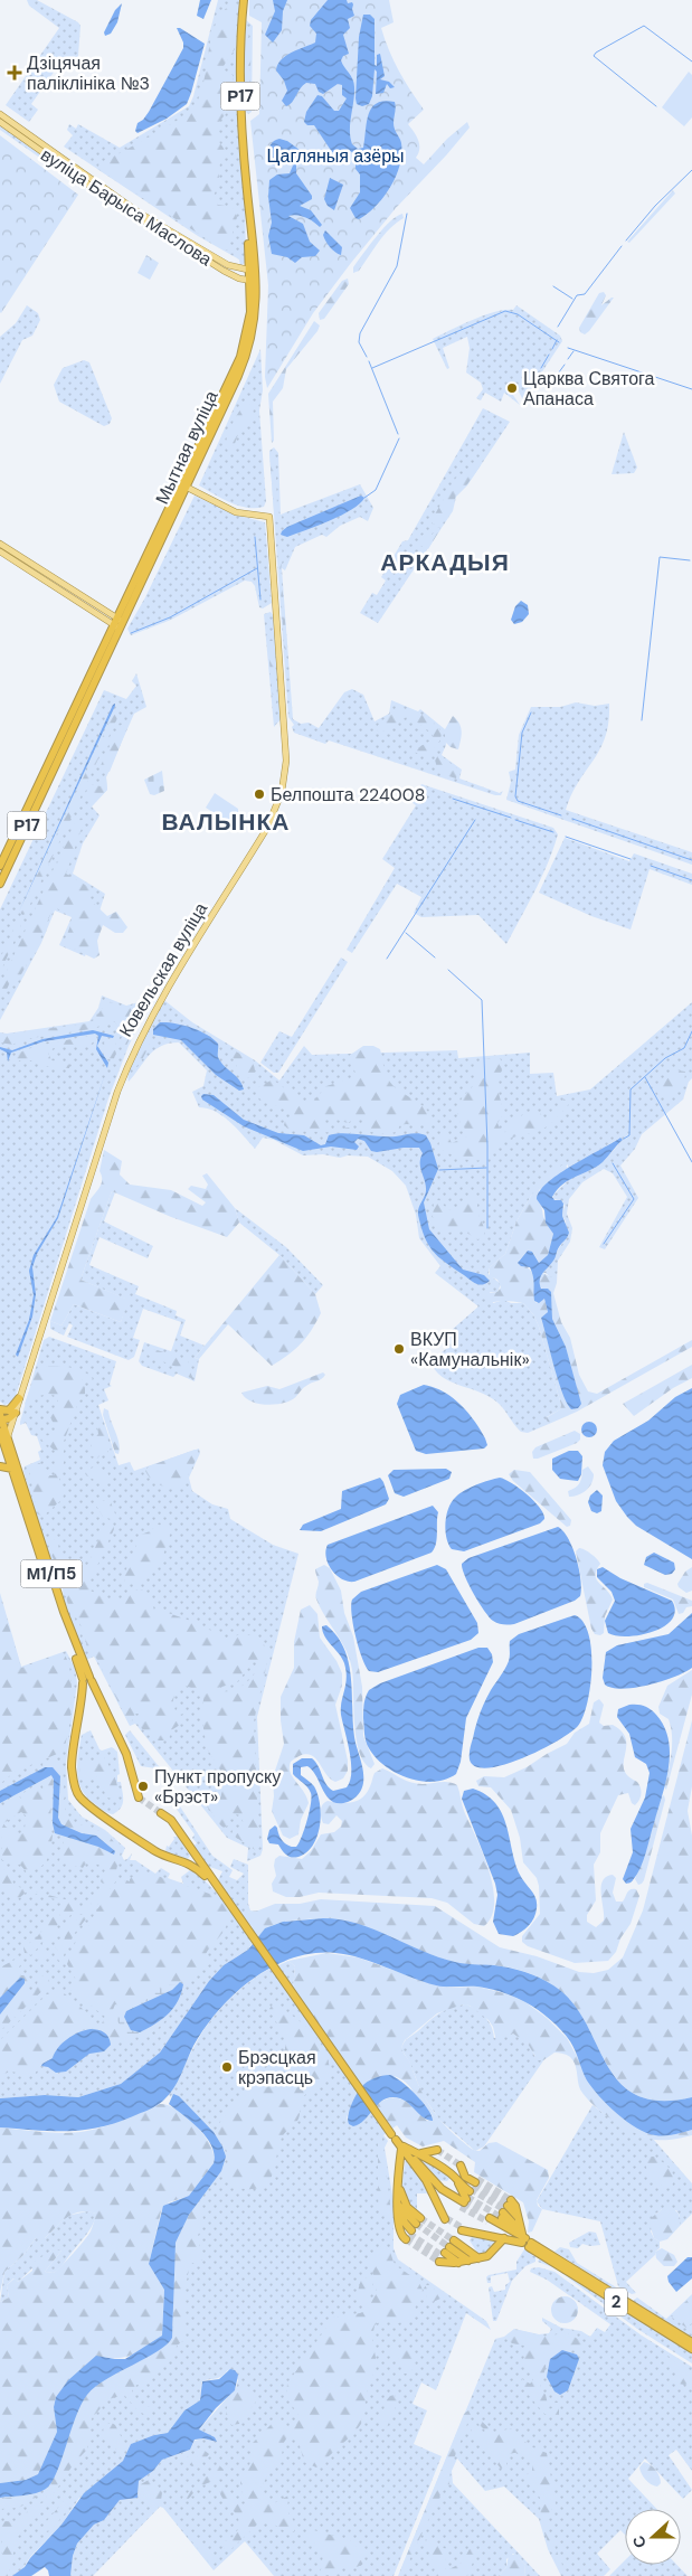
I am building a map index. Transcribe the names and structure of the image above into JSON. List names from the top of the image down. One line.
{"streets":{"highway":["Р17","Мытная вуліца","М1/П5","2"],"main road":["вуліца Барыса Маслова","Ковельская вуліца"]},"crossings":[["Р17","вуліца Барыса Маслова"],["Р17","Мытная вуліца"],["вуліца Барыса Маслова","Мытная вуліца"],["Мытная вуліца","Ковельская вуліца"],["Ковельская вуліца","М1/П5"]],"districts":["АРКАДЫЯ","ВАЛЫНКА"],"parks":["Цагляныя азёры"],"places":{"health":["Дзіцячая паліклініка №3"],"other":["Царква Святога Апанаса","Белпошта 224008","ВКУП «Камунальнік»","Пункт пропуску «Брэст»","Брэсцкая крэпасць"]},"north":"left"}
